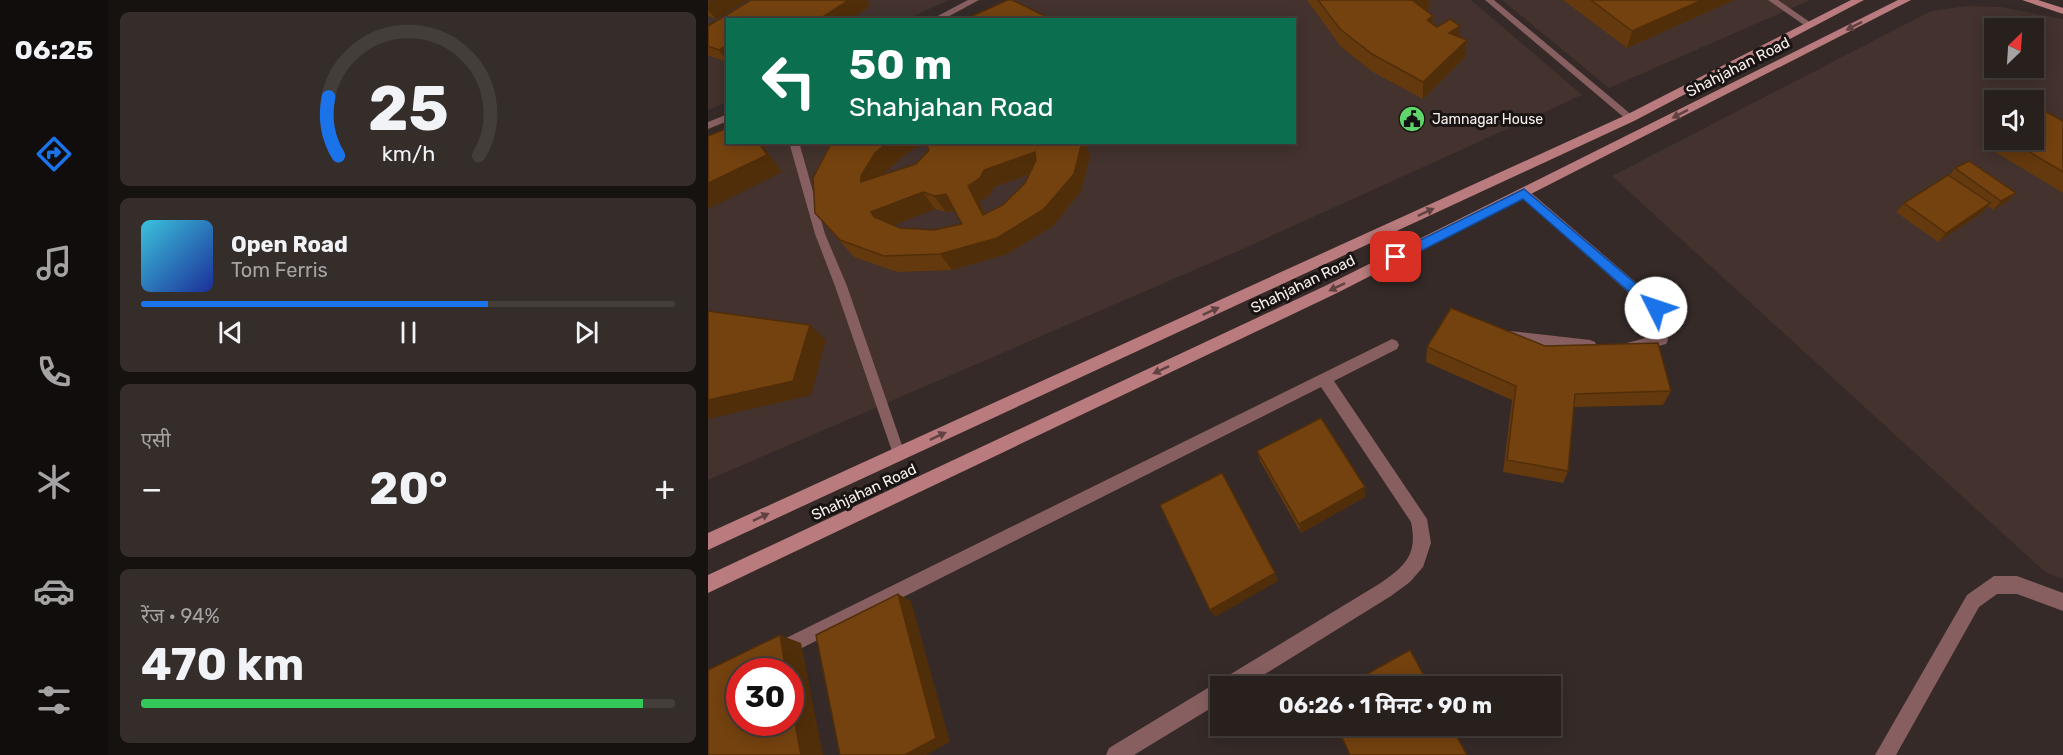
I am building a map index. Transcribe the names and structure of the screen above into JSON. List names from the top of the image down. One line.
{"streets":{"main road":["Shahjahan Road"]},"places":{"public building":["Jamnagar House"]},"north":"top right","page":{"tabs":"06:25","turn":["50 m","Shahjahan Road"],"song":["Open Road","Tom Ferris"],"tile":["एसी",["रेंज · 94%","470 km"]],"heat":["−","20°","+"],"limit":"30","trip":"06:26 · 1 मिनट · 90 m","gauge":["25","km/h"]}}
